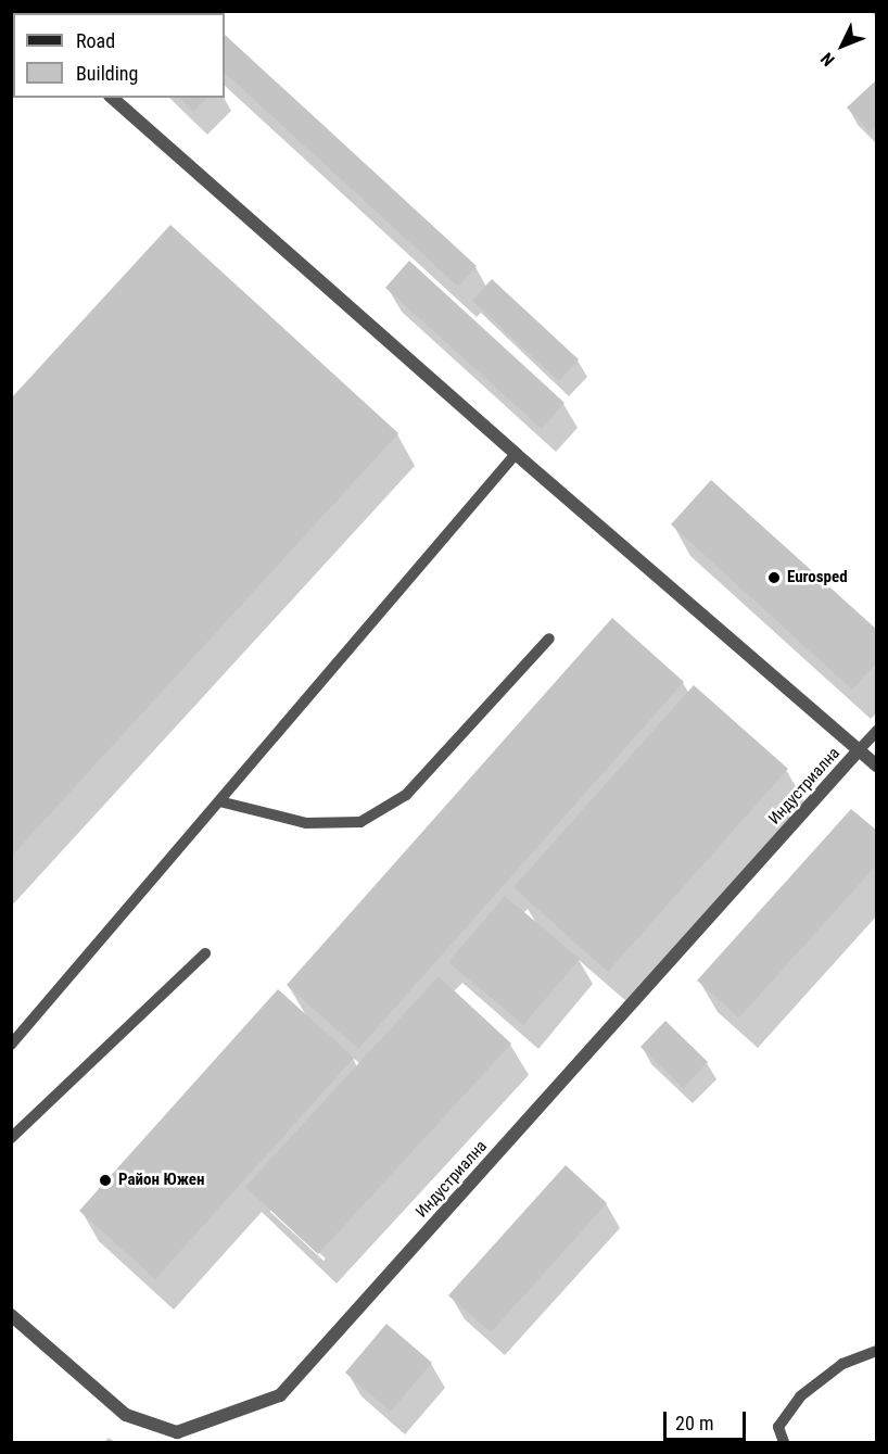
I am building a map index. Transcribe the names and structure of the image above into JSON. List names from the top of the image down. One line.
{"streets":{"street":["Индустриална"]},"places":["Eurosped","Район Южен"],"legend":["Road","Building"],"scale_bar":"20 m","north":"bottom left"}
